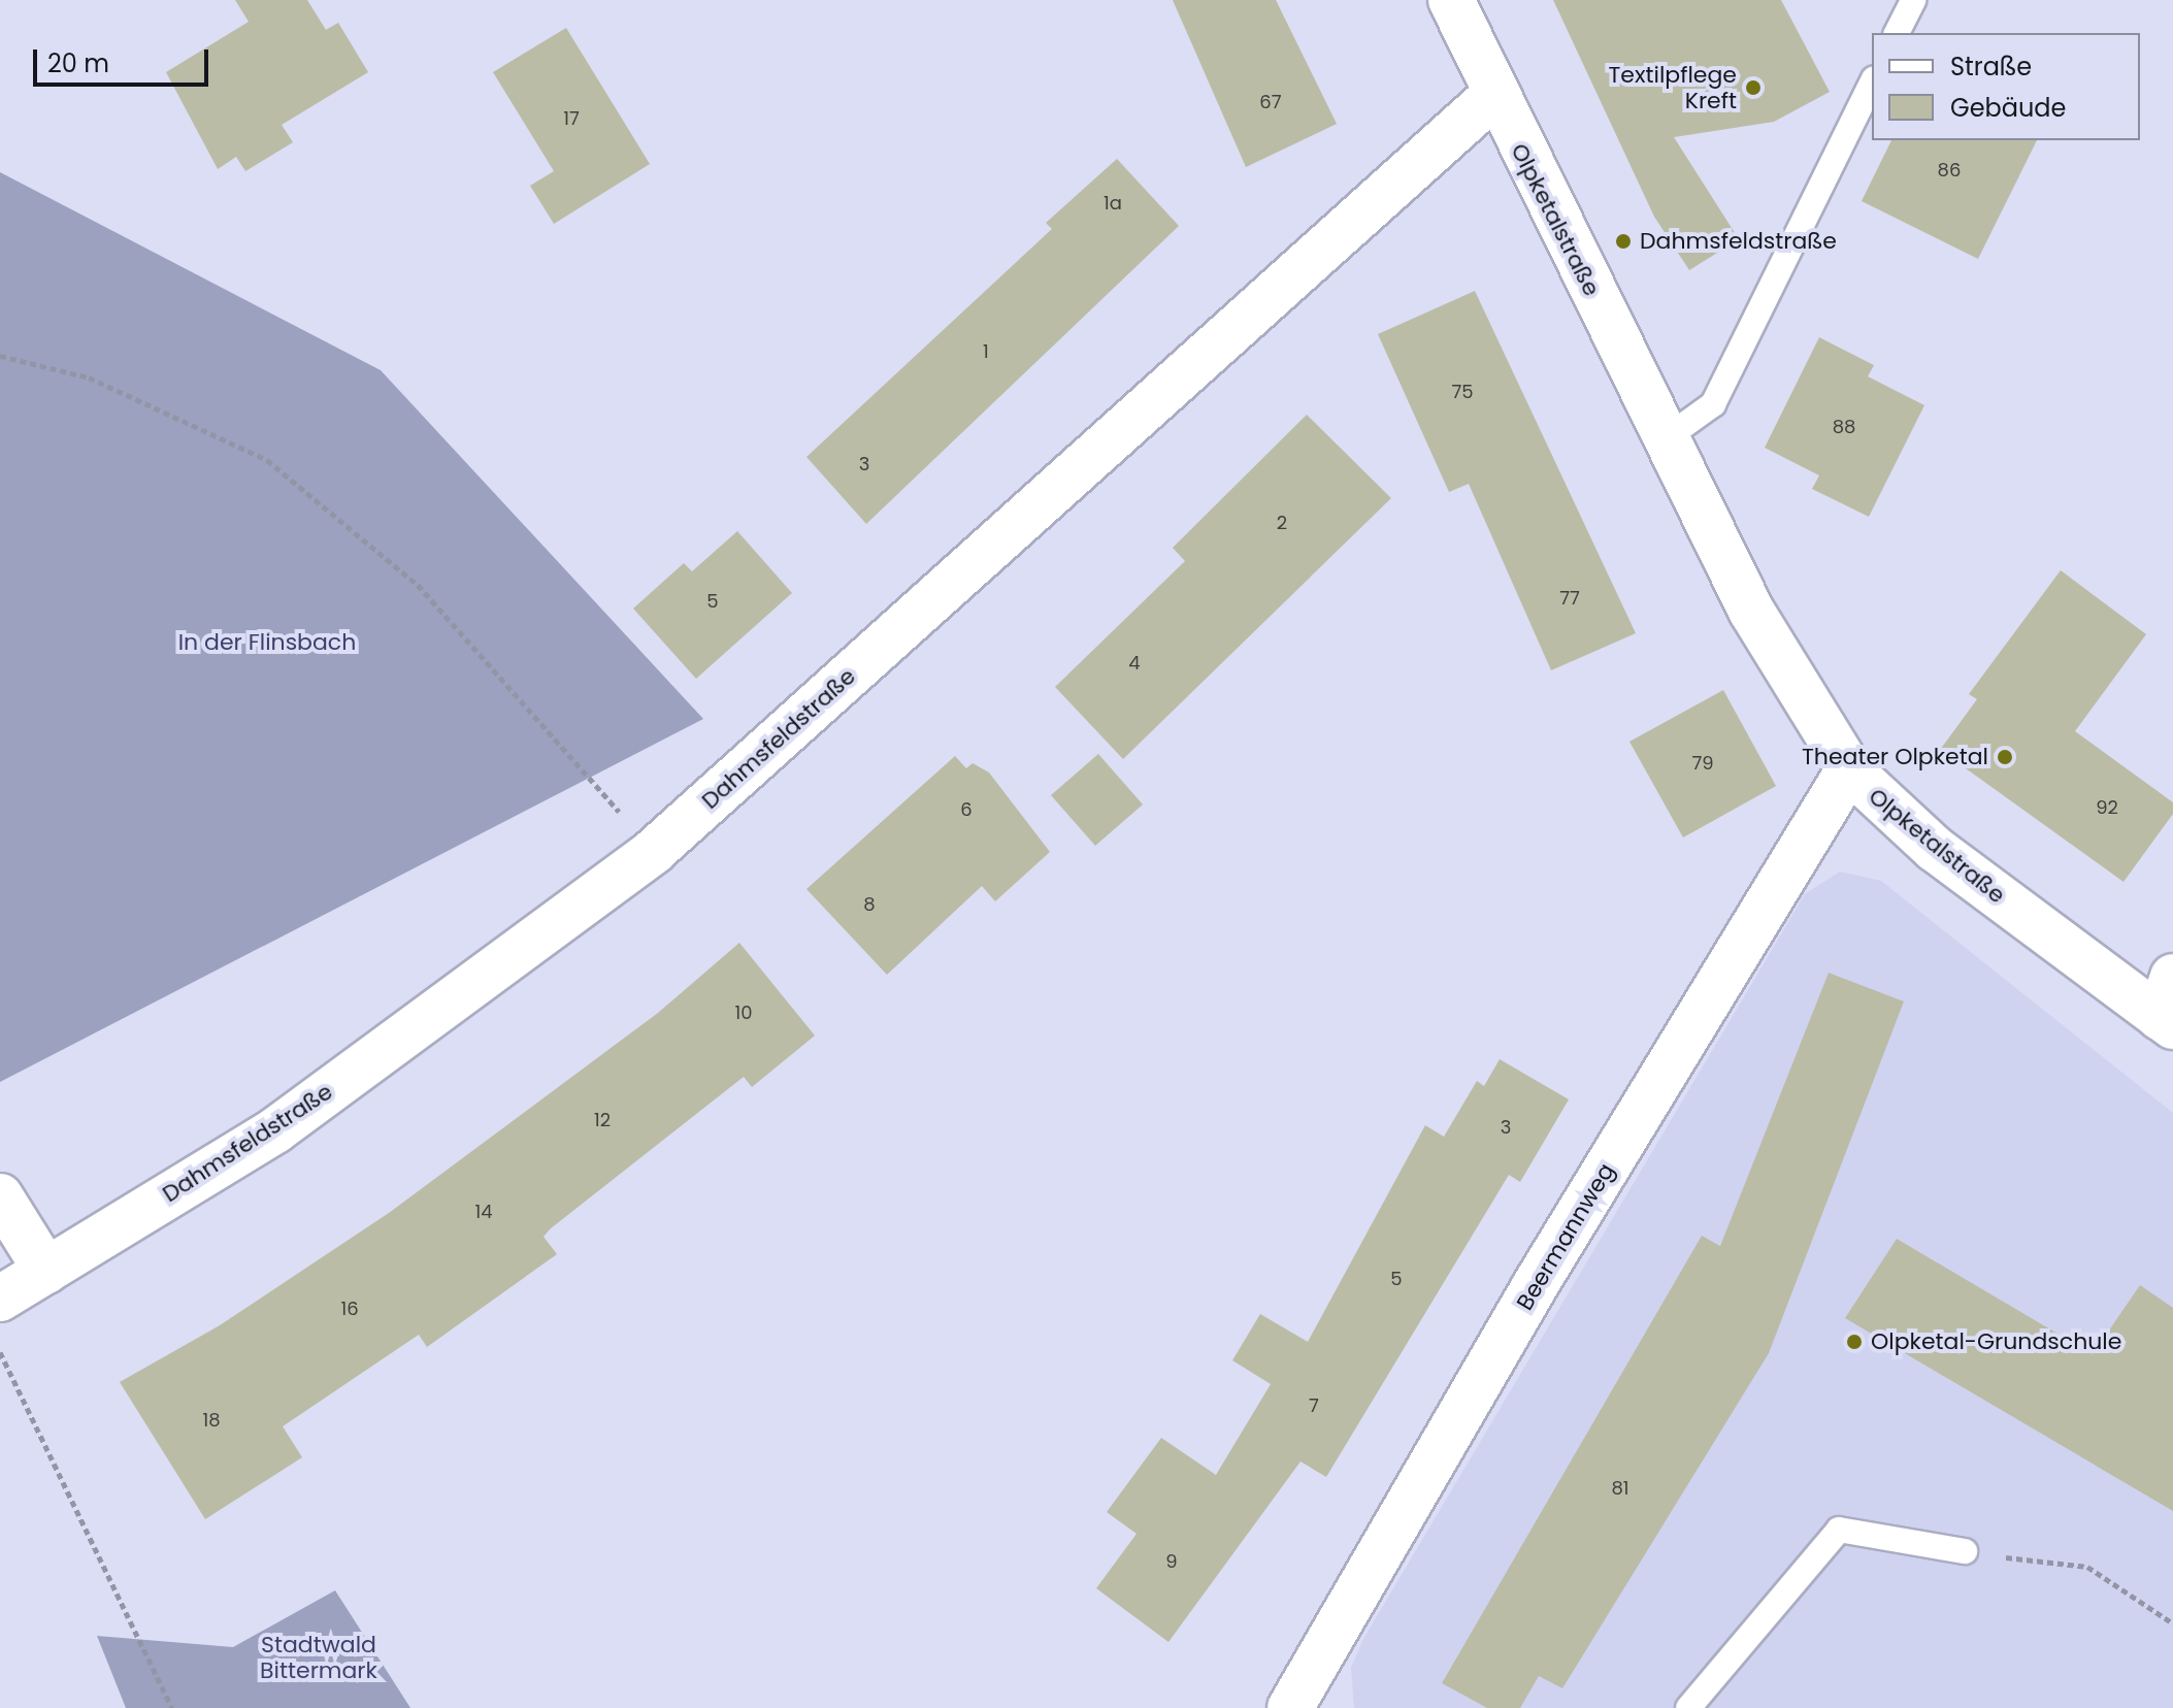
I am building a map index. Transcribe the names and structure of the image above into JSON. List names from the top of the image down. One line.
{"streets":{"street":["Olpketalstraße","Dahmsfeldstraße","Beermannweg"]},"crossings":[["Olpketalstraße","Dahmsfeldstraße"],["Olpketalstraße","Beermannweg"]],"parks":["In der Flinsbach","Stadtwald Bittermark"],"places":["Textilpflege Kreft","Dahmsfeldstraße","Theater Olpketal","Olpketal-Grundschule"],"house_numbers":["67","17","86","1a","1","75","88","3","2","77","5","4","79","92","6","8","10","12","3","14","5","16","7","18","81","9"],"legend":["Straße","Gebäude"],"scale_bar":"20 m"}
